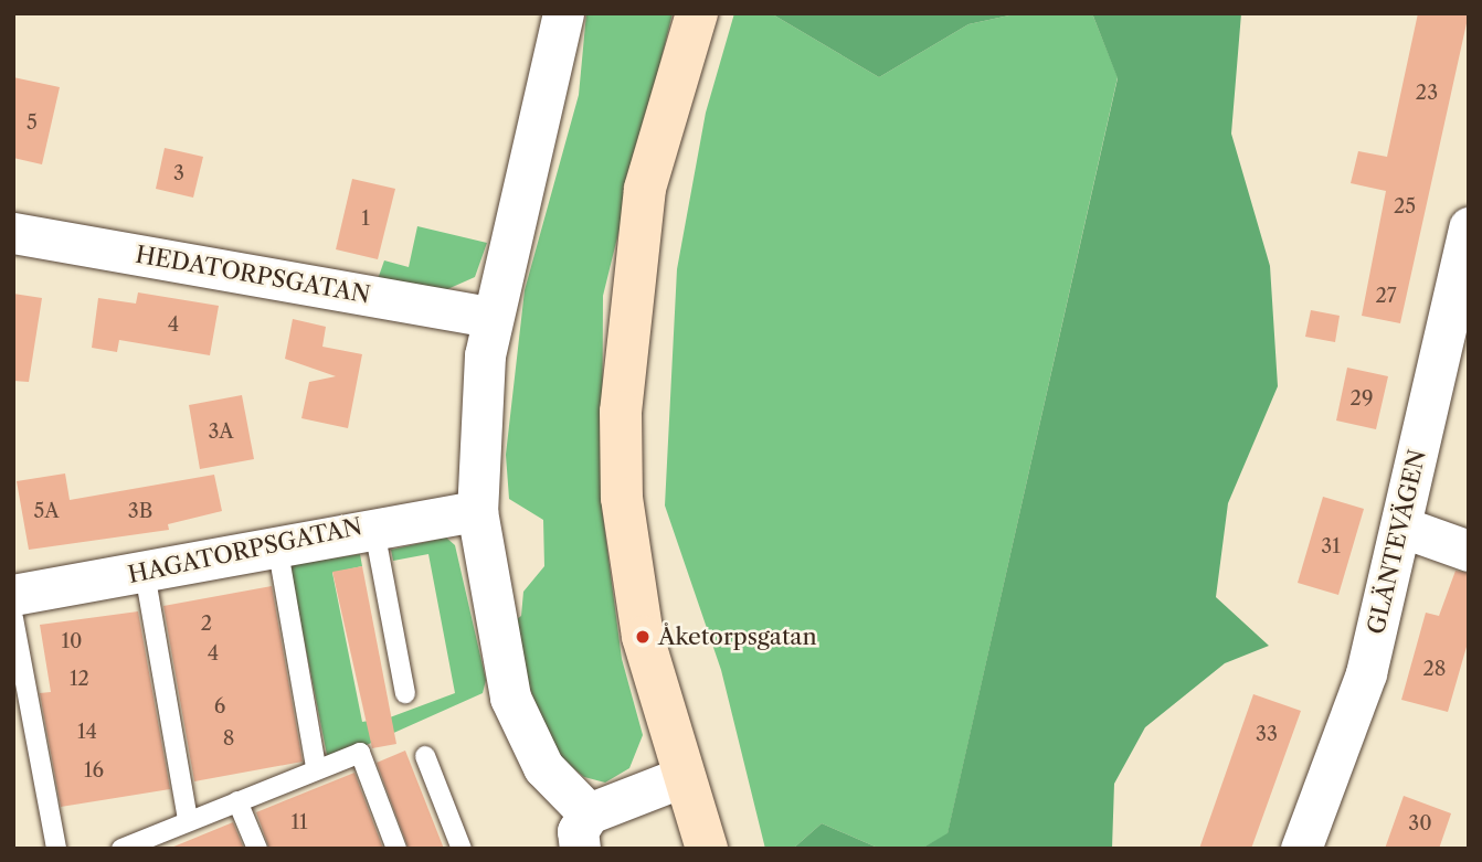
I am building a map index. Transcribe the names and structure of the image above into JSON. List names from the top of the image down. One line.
{"streets":{"street":["HEDATORPSGATAN","GLÄNTEVÄGEN","HAGATORPSGATAN"]},"places":["Åketorpsgatan"],"house_numbers":["23","5","3","25","1","27","4","29","3A","5A","3B","31","2","10","4","28","12","6","14","33","8","16","11","30"]}
